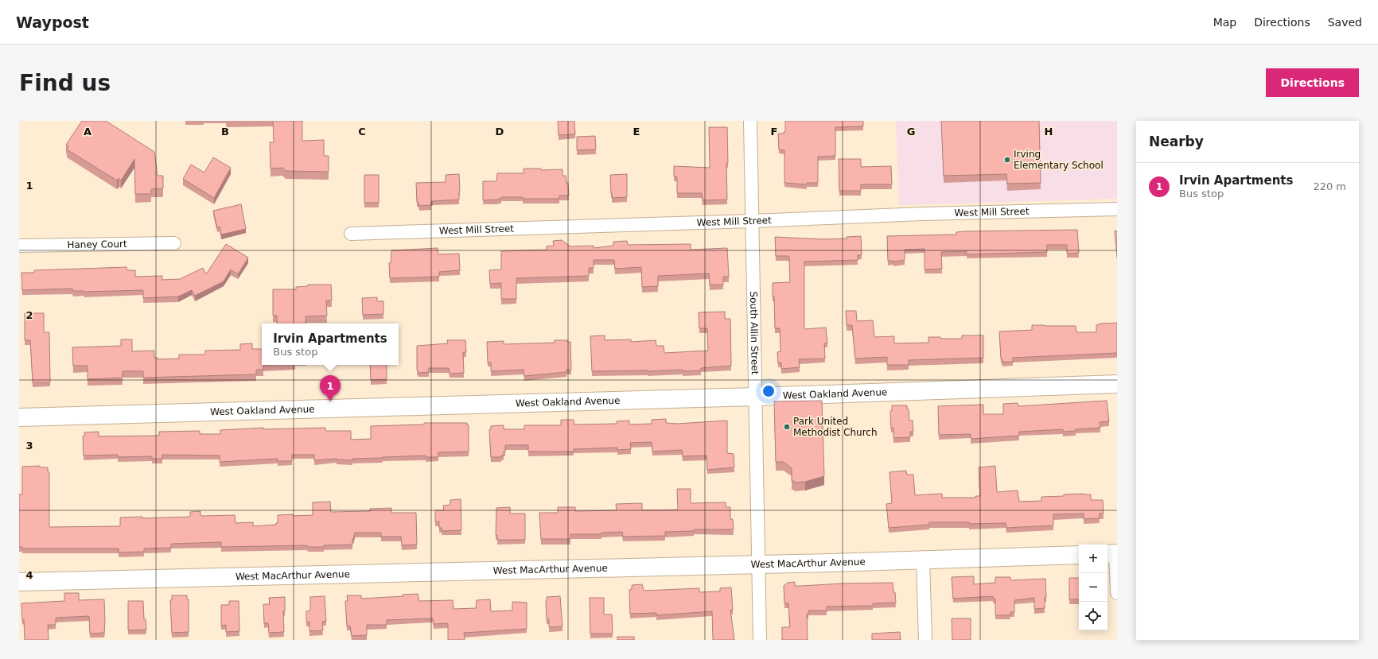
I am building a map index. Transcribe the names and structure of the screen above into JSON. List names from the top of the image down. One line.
{"streets":{"main road":["West Oakland Avenue","West MacArthur Avenue"],"street":["West Mill Street","Haney Court","South Allin Street"]},"crossings":[["West Mill Street","South Allin Street"],["South Allin Street","West Oakland Avenue"],["South Allin Street","West MacArthur Avenue"]],"places":["Irving Elementary School","Park United Methodist Church"],"page":{"header":"Waypost","nav":["Map","Directions","Saved"],"buttons":"Directions","title":"Find us","heading":"Nearby","list":[{"mark":"1","name":"Irvin Apartments","note":"Bus stop","value":"220 m"}],"popup":["Irvin Apartments","Bus stop"],"pins":"1","map_buttons":["+","−"]},"grid":{"columns":["A","B","C","D","E","F","G","H"],"rows":["1","2","3","4"]}}
